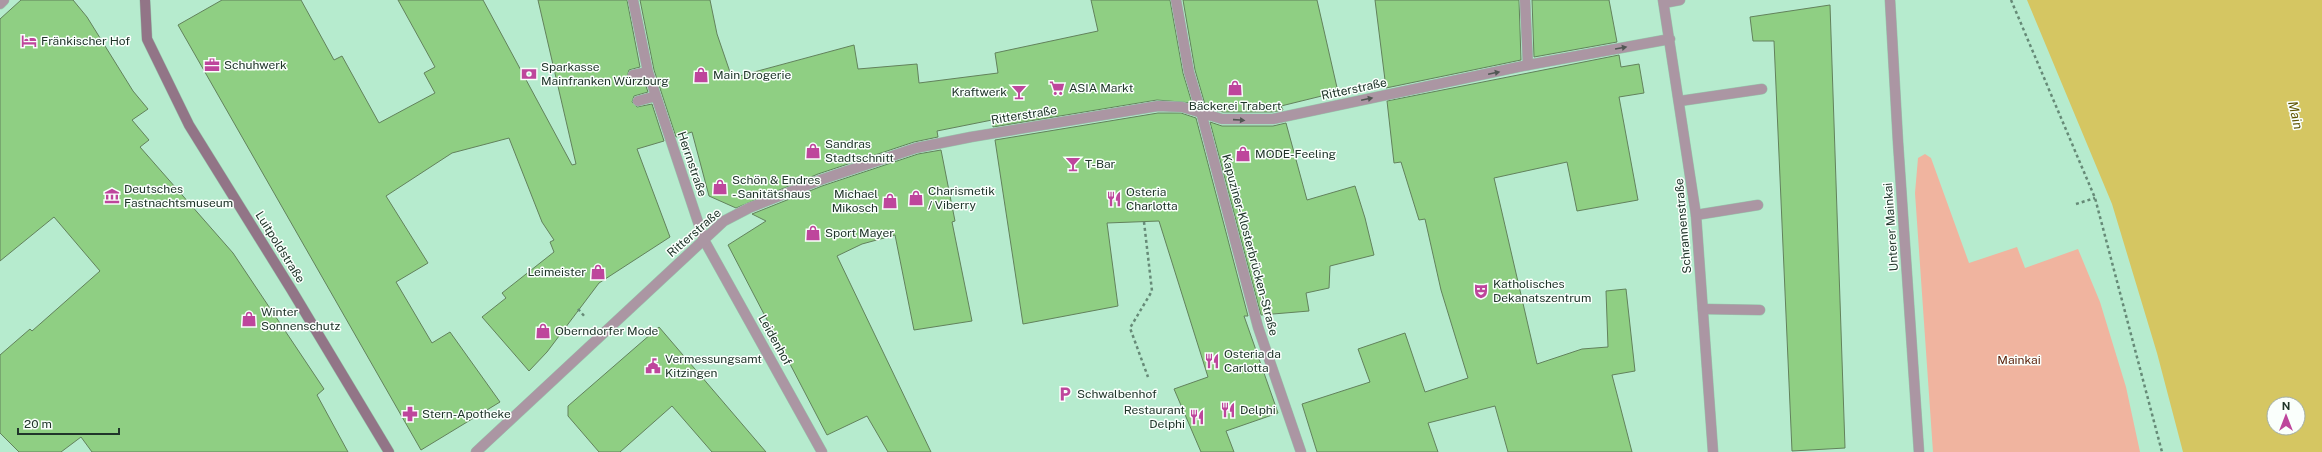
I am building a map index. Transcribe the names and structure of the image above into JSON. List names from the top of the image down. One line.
{"streets":{"street":["Ritterstraße","Herrnstraße","Schrannenstraße","Unterer Mainkai","Kapuziner-Klosterbrücken-Straße","Luitpoldstraße","Leidenhof"]},"crossings":[["Ritterstraße","Herrnstraße"],["Ritterstraße","Schrannenstraße"],["Ritterstraße","Kapuziner-Klosterbrücken-Straße"],["Ritterstraße","Leidenhof"],["Herrnstraße","Leidenhof"]],"one_way":["Ritterstraße"],"water":["Main"],"parks":["Mainkai"],"places":{"hotel":["Fränkischer Hof"],"office":["Schuhwerk"],"bank":["Sparkasse Mainfranken Würzburg"],"shop":["Main Drogerie","Bäckerei Trabert","Sandras Stadtschnitt","MODE-Feeling","Schön & Endres - Sanitätshaus","Charismetik / Viberry","Michael Mikosch","Sport Mayer","Leimeister","Winter Sonnenschutz","Oberndorfer Mode"],"supermarket":["ASIA Markt"],"bar":["Kraftwerk","T-Bar"],"museum":["Deutsches Fastnachtsmuseum"],"restaurant":["Osteria Charlotta","Osteria da Carlotta","Delphi","Restaurant Delphi"],"theatre":["Katholisches Dekanatszentrum"],"public building":["Vermessungsamt Kitzingen"],"parking":["Schwalbenhof"],"pharmacy":["Stern-Apotheke"]},"scale_bar":"20 m","north":"top"}
